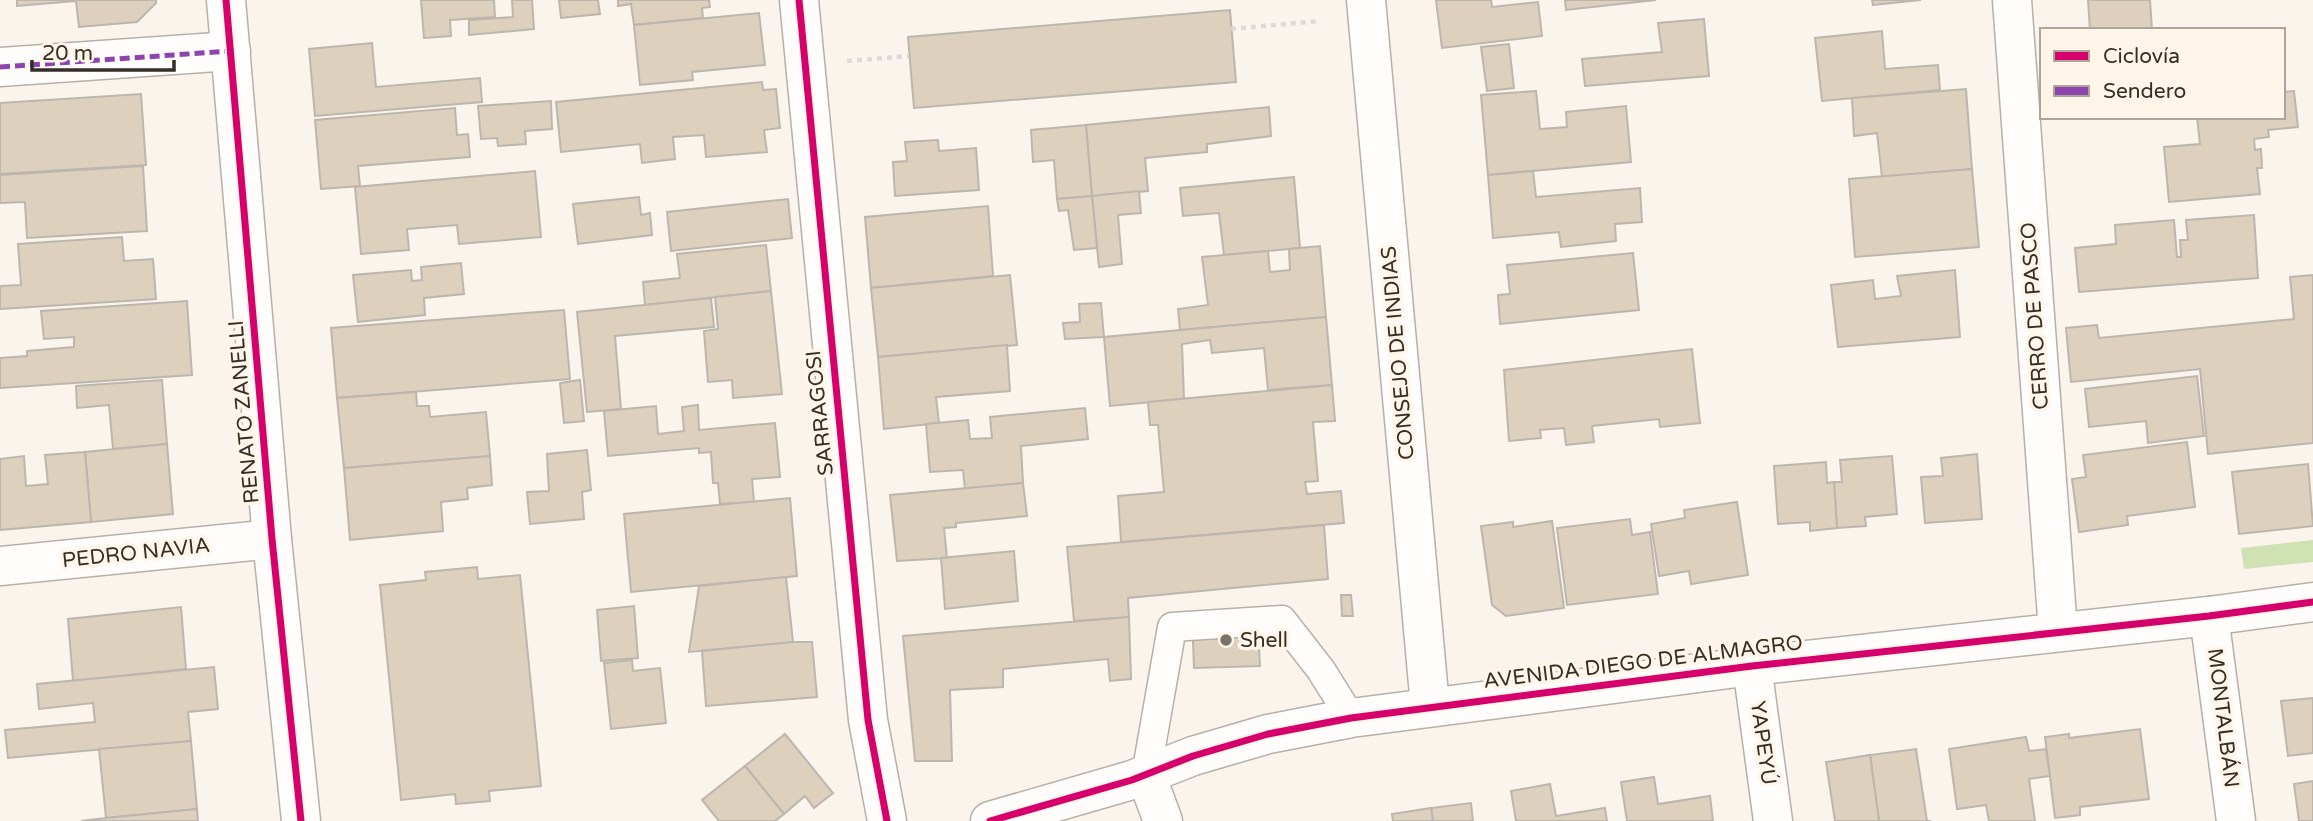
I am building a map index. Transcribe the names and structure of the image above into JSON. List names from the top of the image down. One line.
{"streets":{"street":["CERRO DE PASCO","CONSEJO DE INDIAS","RENATO ZANELLI","SARRAGOSI","PEDRO NAVIA","AVENIDA DIEGO DE ALMAGRO","MONTALBÁN","YAPEYÚ"]},"crossings":[["CERRO DE PASCO","AVENIDA DIEGO DE ALMAGRO"],["CONSEJO DE INDIAS","AVENIDA DIEGO DE ALMAGRO"],["RENATO ZANELLI","PEDRO NAVIA"],["AVENIDA DIEGO DE ALMAGRO","MONTALBÁN"],["AVENIDA DIEGO DE ALMAGRO","YAPEYÚ"]],"places":["Shell"],"legend":["Ciclovía","Sendero"],"scale_bar":"20 m"}
